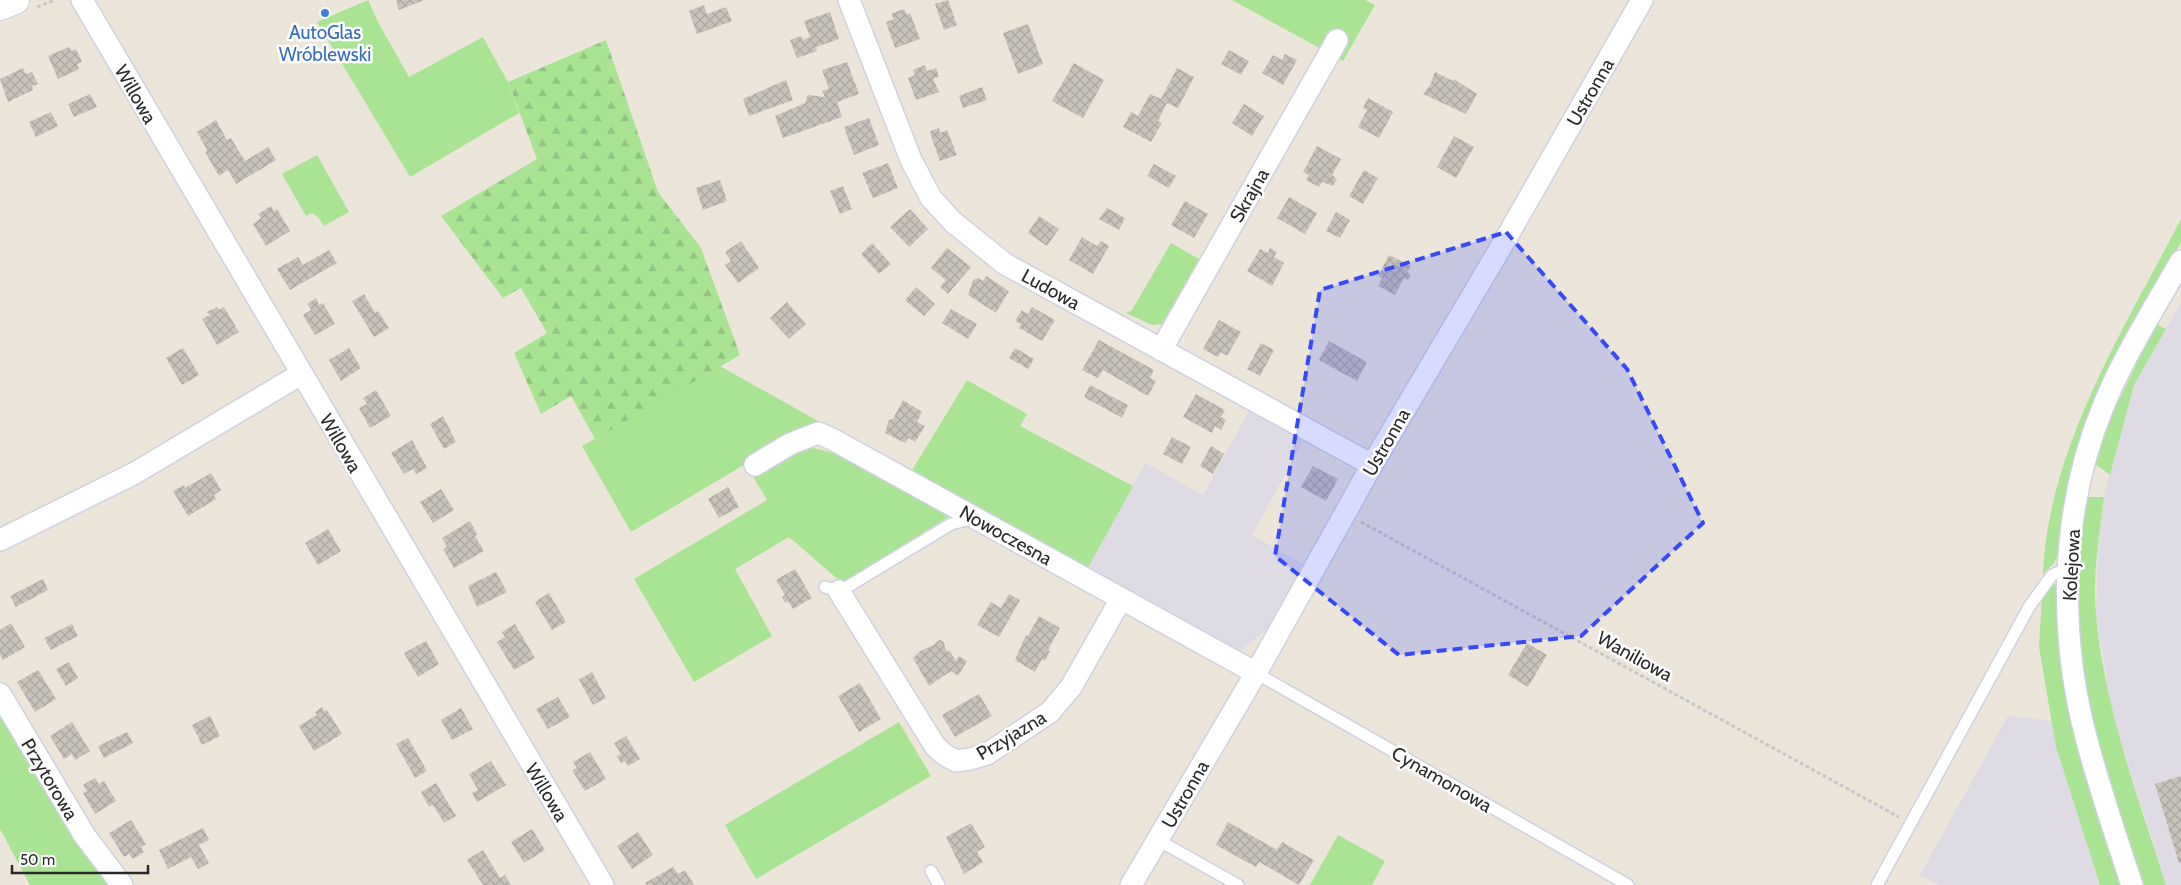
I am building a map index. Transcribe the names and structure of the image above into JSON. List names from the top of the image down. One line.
{"streets":{"street":["Ustronna","Willowa","Skrajna","Ludowa","Nowoczesna","Kolejowa","Przyjazna","Przytorowa"],"lane":["Cynamonowa"],"path":["Waniliowa"]},"crossings":[["Ustronna","Ludowa"],["Ustronna","Nowoczesna"],["Ustronna","Waniliowa"],["Ustronna","Cynamonowa"],["Skrajna","Ludowa"],["Nowoczesna","Przyjazna"],["Nowoczesna","Cynamonowa"]],"places":["AutoGlas Wróblewski"],"scale_bar":"50 m"}
